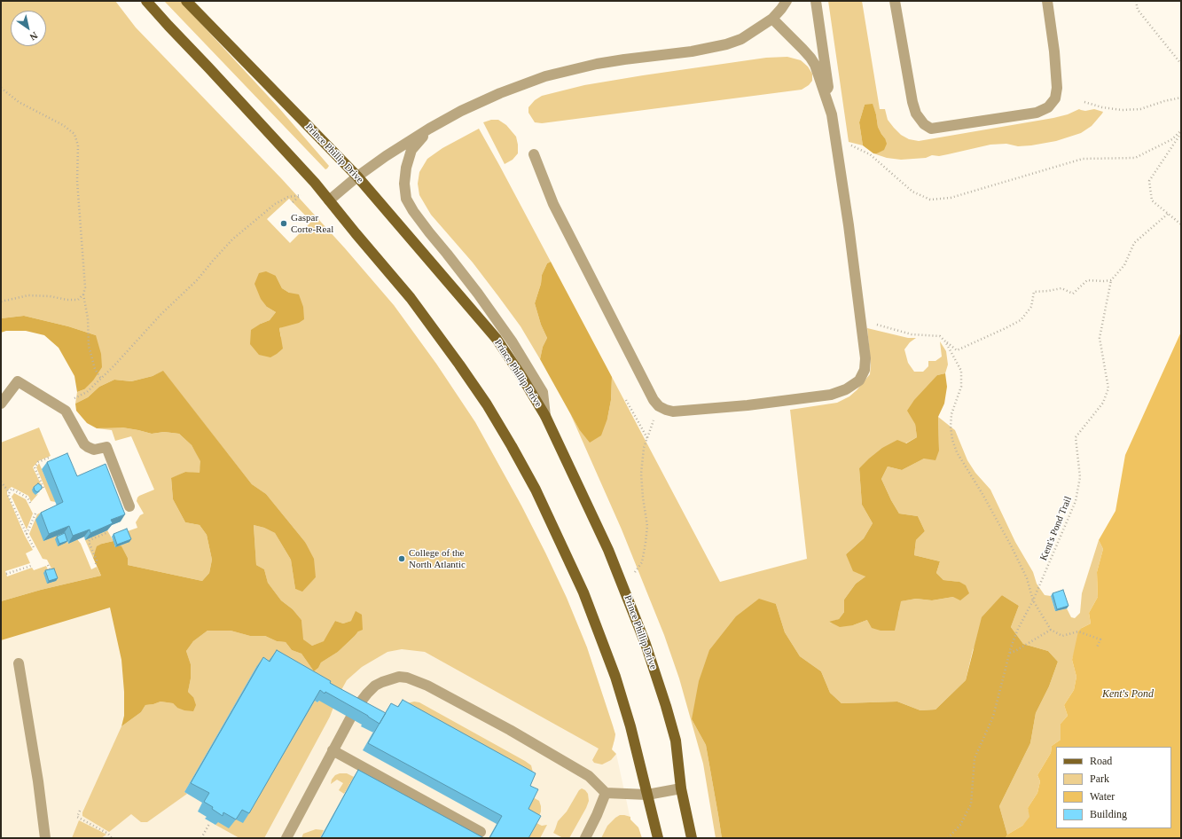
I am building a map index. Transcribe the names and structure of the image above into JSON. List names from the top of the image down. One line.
{"streets":{"main road":["Prince Phillip Drive"],"path":["Kent's Pond Trail"]},"water":["Kent's Pond"],"places":["Gaspar Corte-Real","College of the North Atlantic"],"legend":["Road","Park","Water","Building"],"north":"bottom right"}
